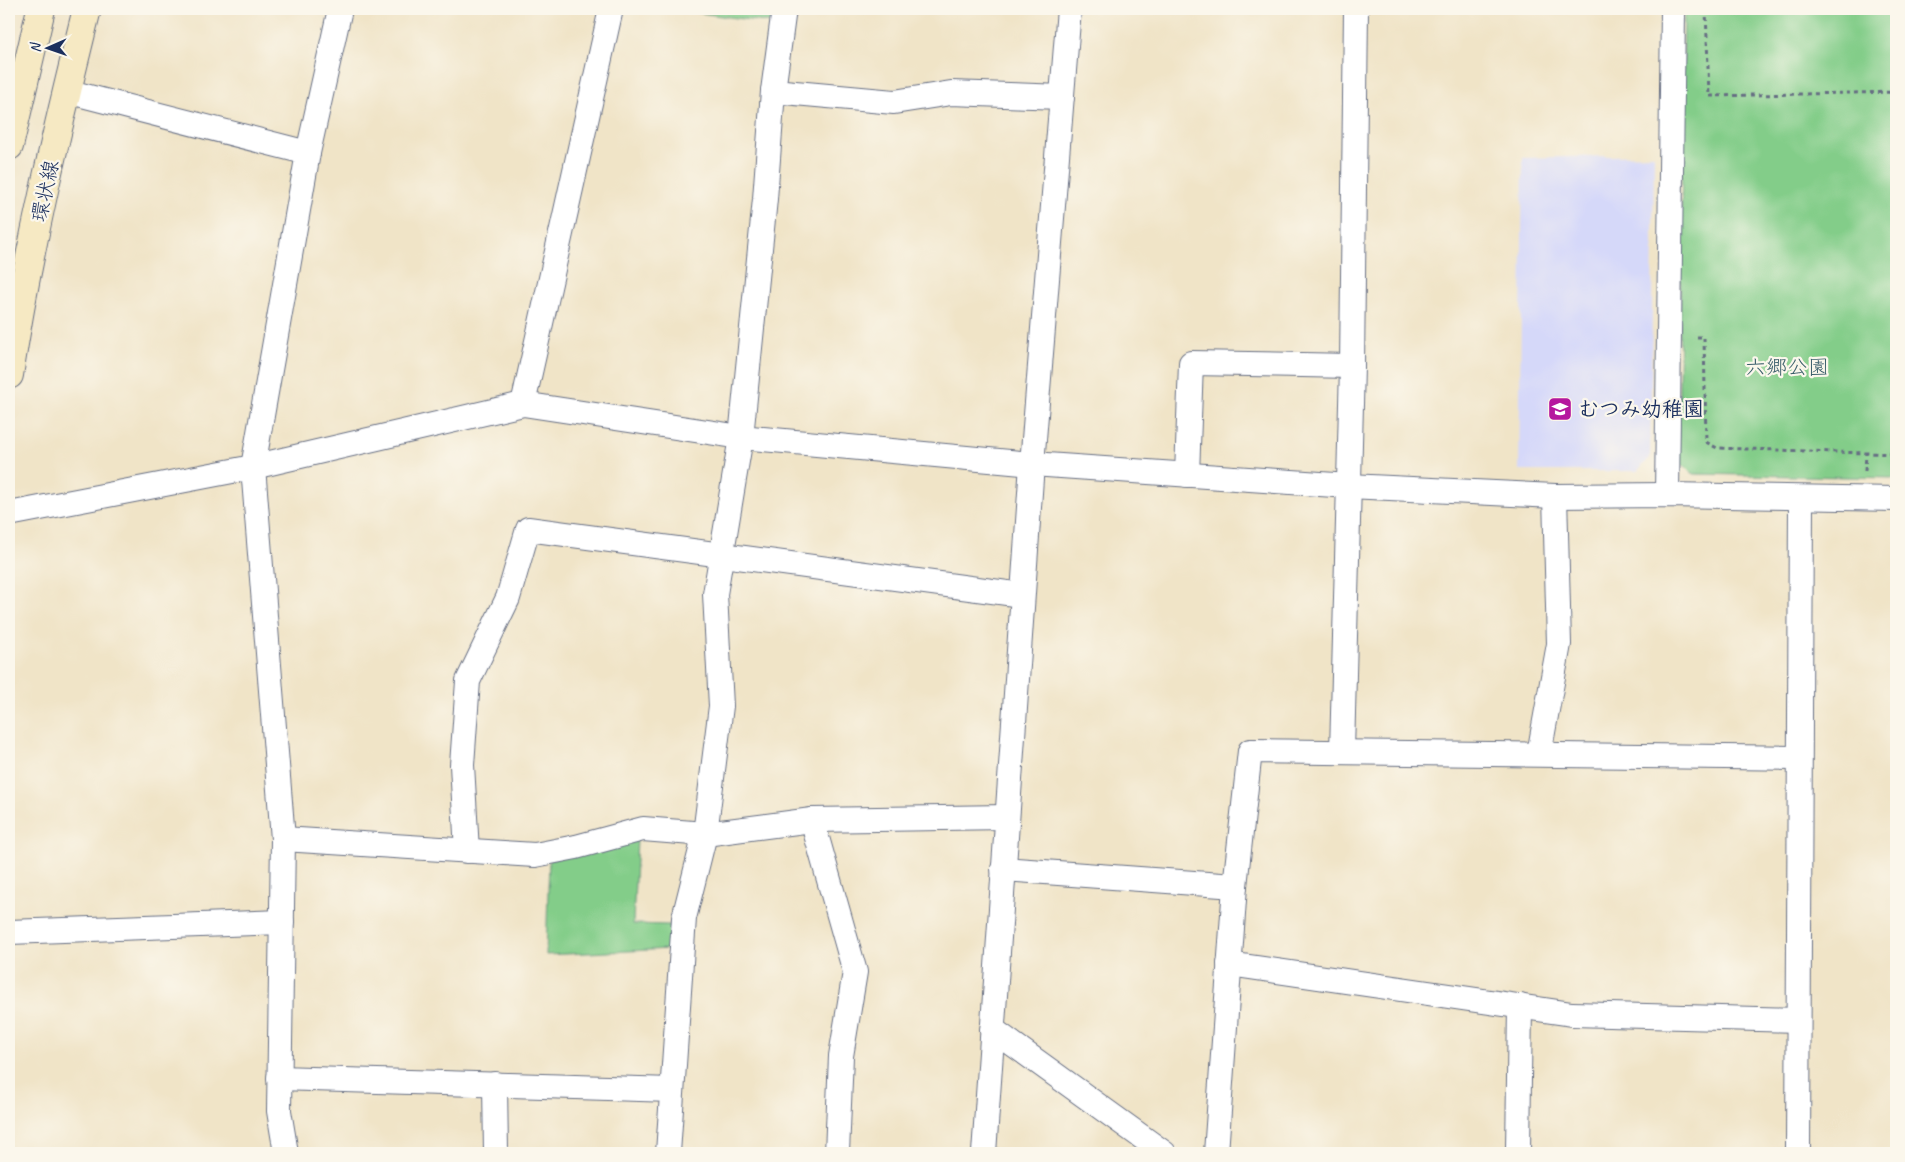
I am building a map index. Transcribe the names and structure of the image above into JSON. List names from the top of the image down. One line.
{"streets":{"street":["環状線"]},"parks":["六郷公園"],"places":{"school or university":["むつみ幼稚園"]},"north":"left"}
